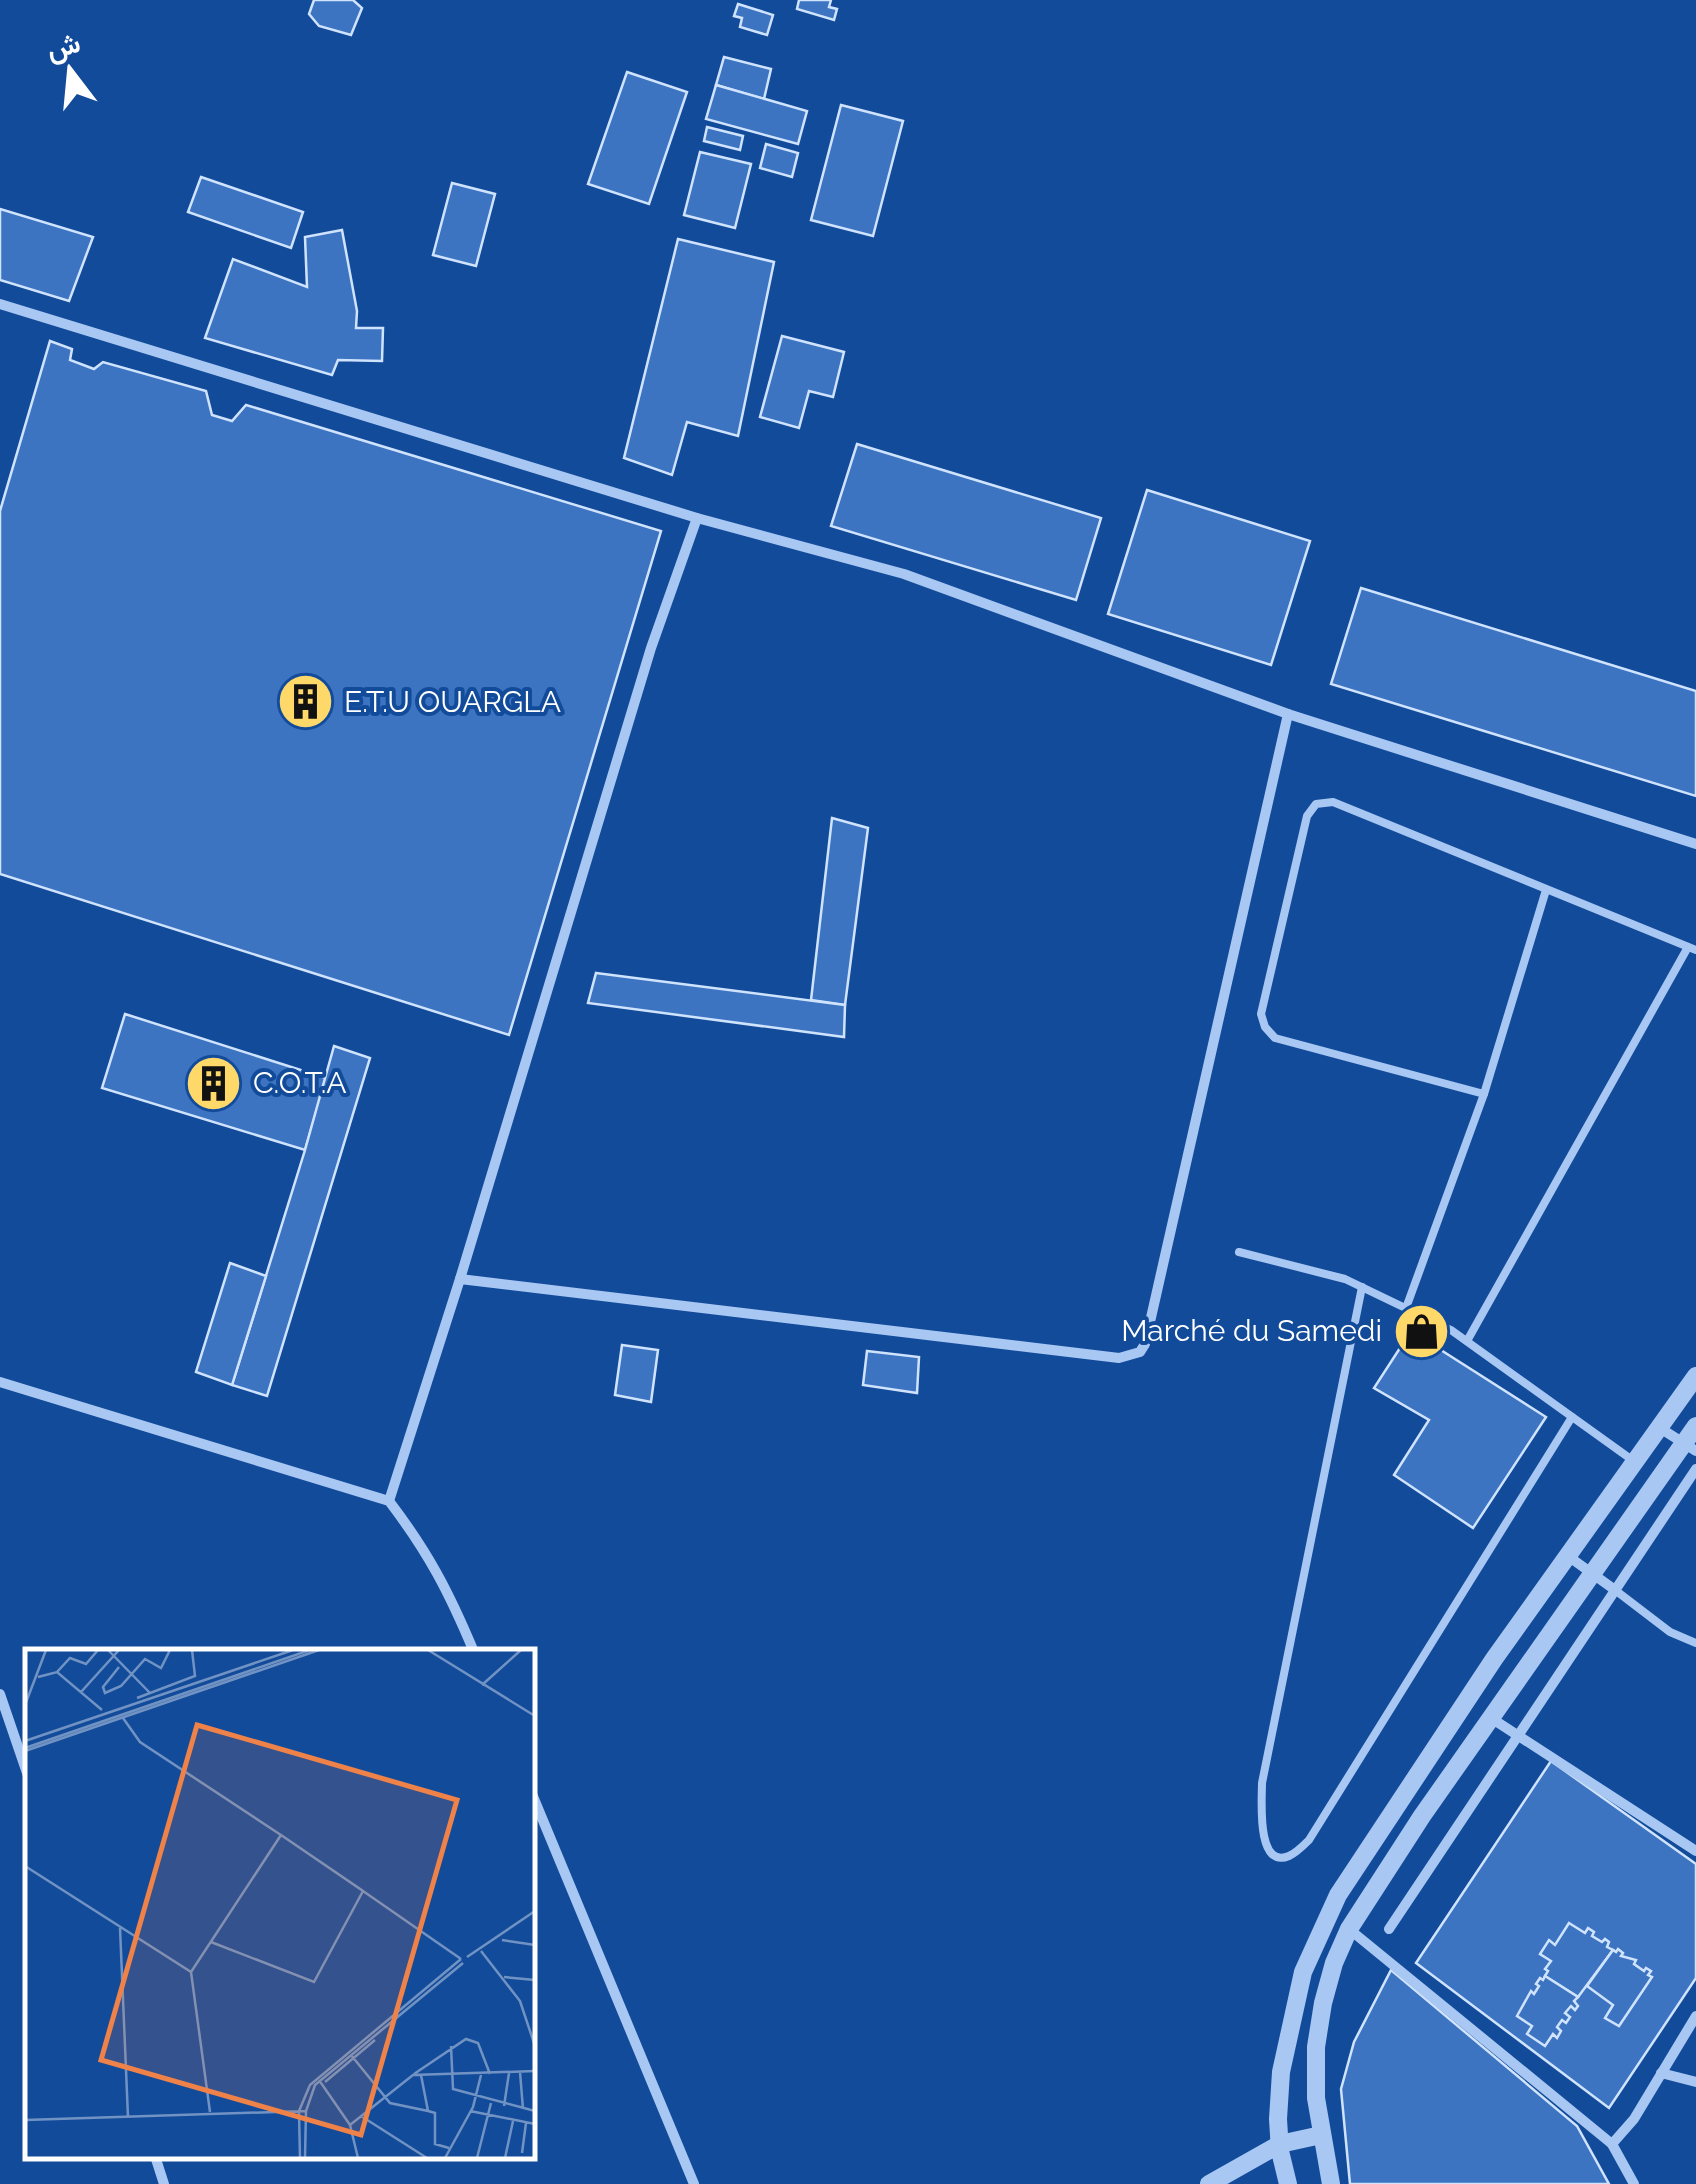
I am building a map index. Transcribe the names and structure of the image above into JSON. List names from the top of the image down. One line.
{"places":{"building":["E.T.U OUARGLA","C.O.T.A"],"shop":["Marché du Samedi"]},"north":"top"}
